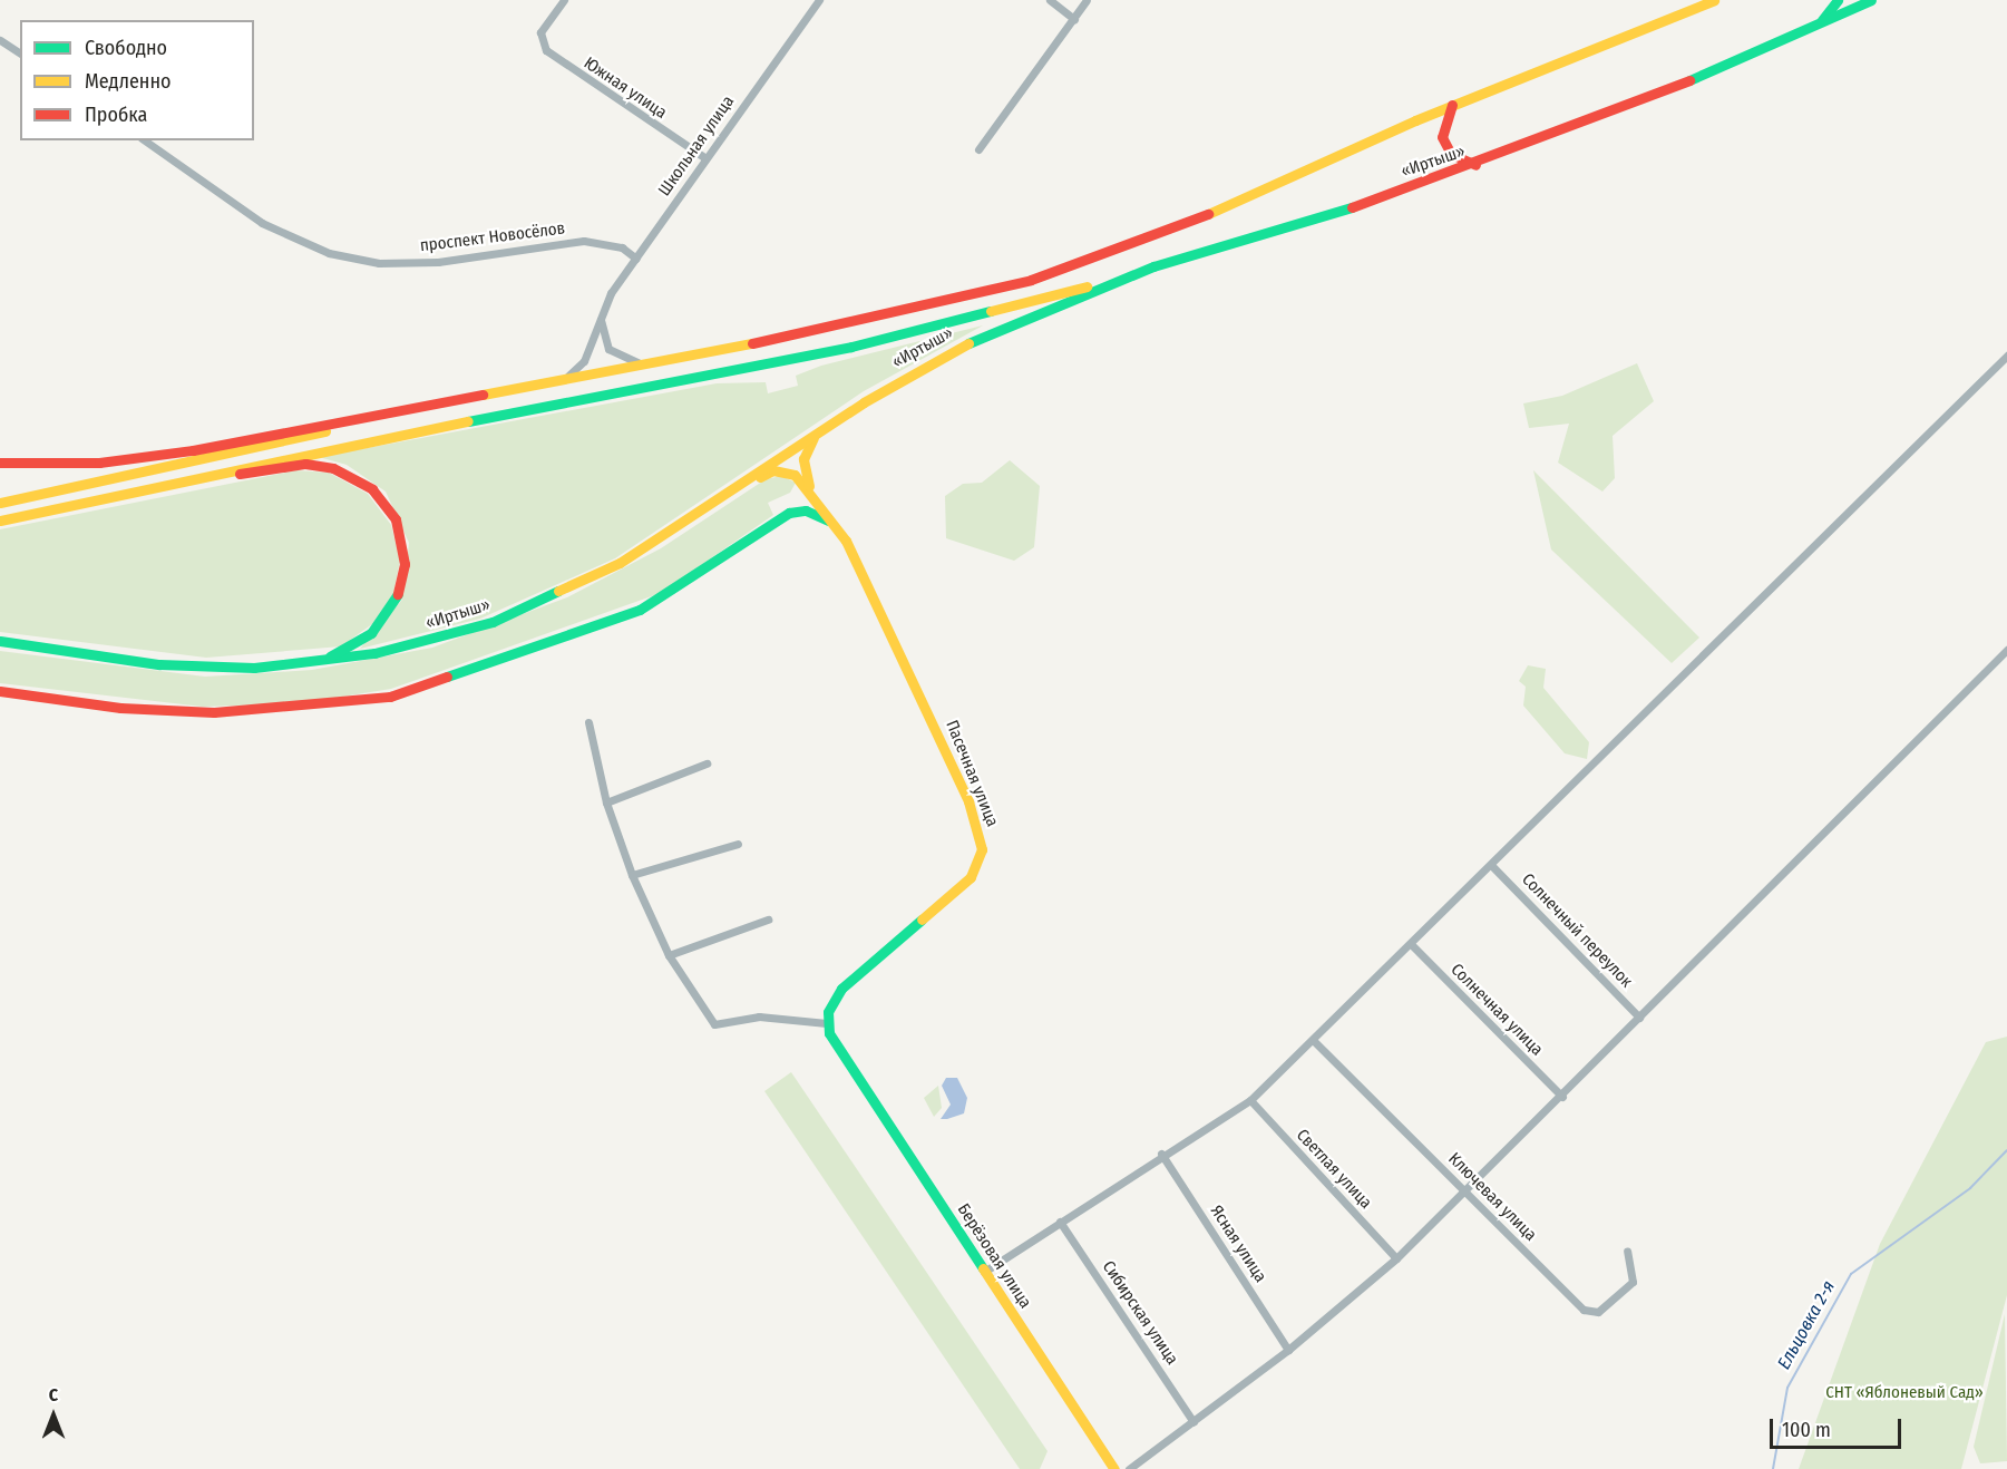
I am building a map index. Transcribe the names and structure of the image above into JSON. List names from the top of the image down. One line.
{"streets":{"main road":["«Иртыш»","Пасечная улица","Берёзовая улица"],"street":["Южная улица","Школьная улица","проспект Новосёлов","Солнечный переулок","Солнечная улица","Светлая улица","Ключевая улица","Ясная улица","Сибирская улица"]},"crossings":[["Южная улица","Школьная улица"],["Школьная улица","«Иртыш»"],["Школьная улица","проспект Новосёлов"],["Пасечная улица","Берёзовая улица"]],"water":["Ельцовка 2-я"],"parks":["СНТ «Яблоневый Сад»"],"legend":["Свободно","Медленно","Пробка"],"scale_bar":"100 m","north":"top"}
